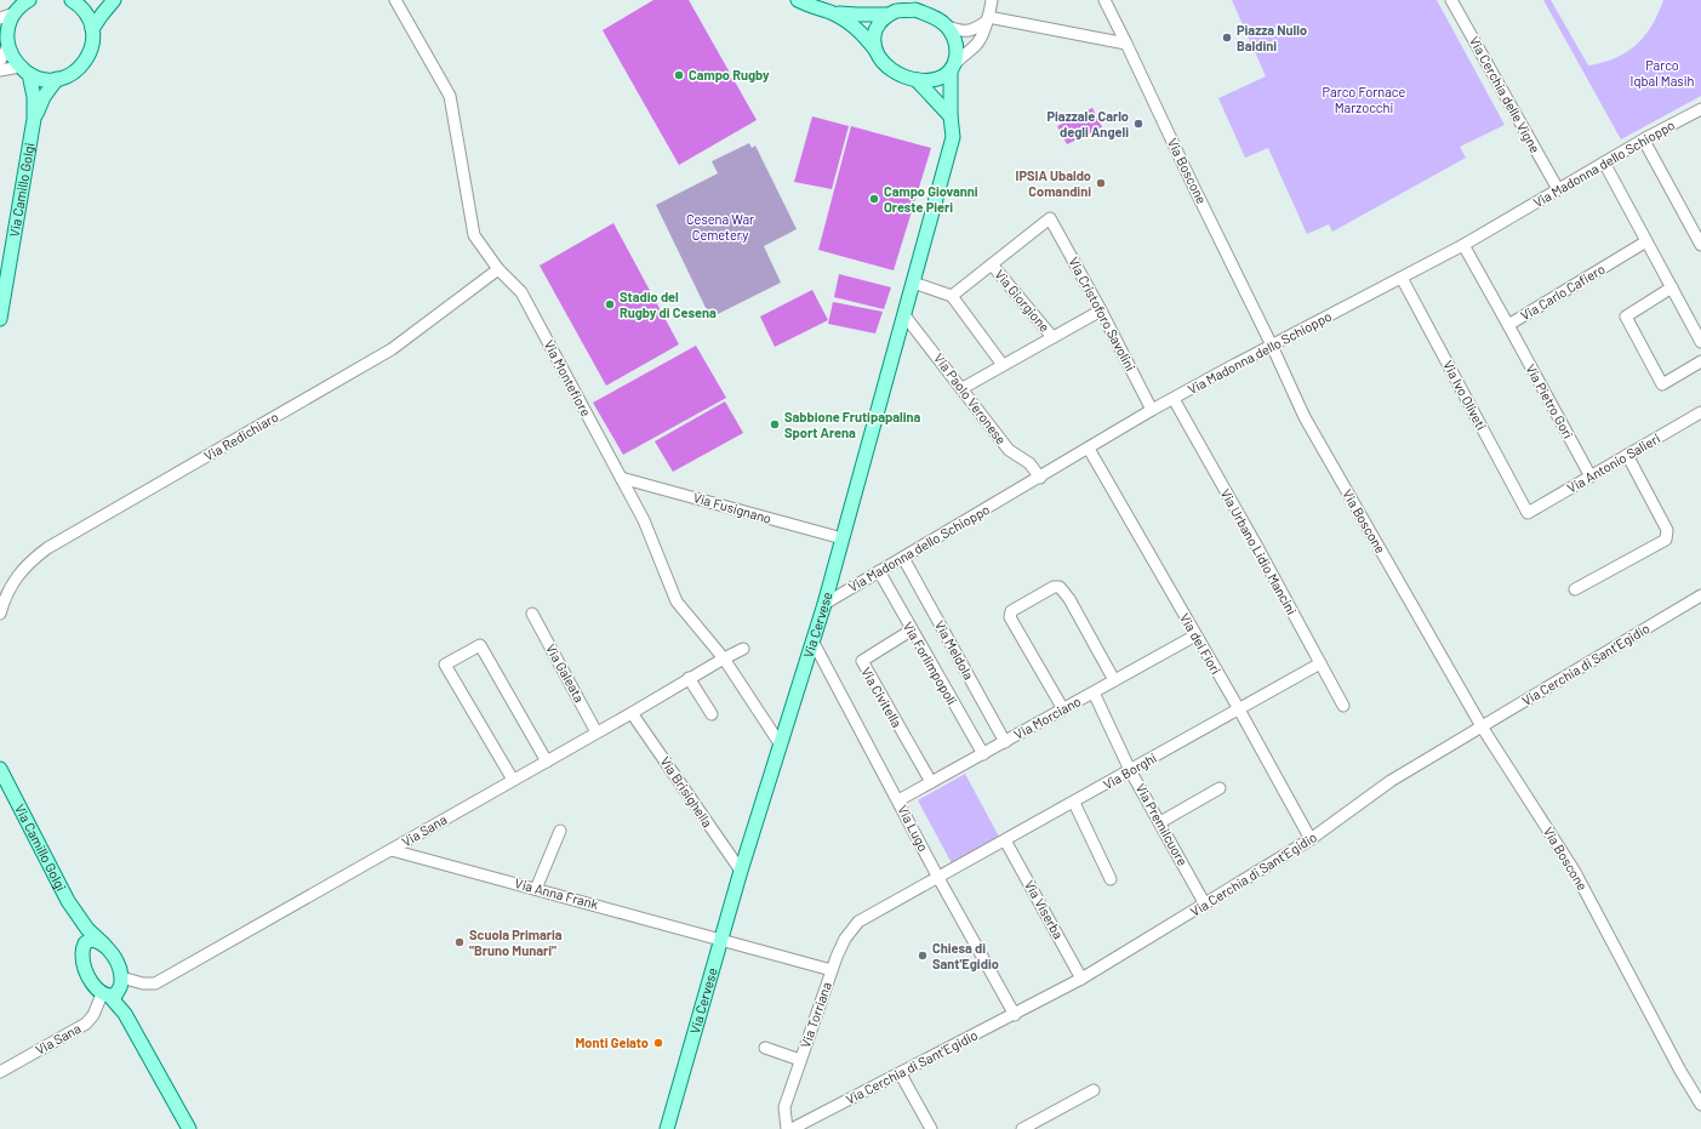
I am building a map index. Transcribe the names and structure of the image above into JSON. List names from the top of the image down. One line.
{"streets":{"main road":["Via Camillo Golgi","Via Cervese"],"street":["Via Cerchia delle Vigne","Via Madonna dello Schioppo","Via Boscone","Via Carlo Cafiero","Via Giorgione","Via Cristoforo Savolini","Via Montefiore","Via Ivo Oliveti","Via Paolo Veronese","Via Pietro Gori","Via Redichiaro","Via Antonio Salieri","Via Fusignano","Via Urbano Lidio Mancini","Via dei Fiori","Via Meldola","Via Forlimpopoli","Via Cerchia di Sant'Egidio","Via Galeata","Via Civitella","Via Morciano","Via Borghi","Via Brisighella","Via Premilcuore","Via Lugo","Via Sana","Via Anna Frank","Via Viserba","Via Torriana"]},"crossings":[["Via Cerchia delle Vigne","Via Madonna dello Schioppo"],["Via Madonna dello Schioppo","Via Boscone"],["Via Madonna dello Schioppo","Via Carlo Cafiero"],["Via Madonna dello Schioppo","Via Cristoforo Savolini"],["Via Madonna dello Schioppo","Via Ivo Oliveti"],["Via Madonna dello Schioppo","Via Paolo Veronese"],["Via Madonna dello Schioppo","Via Urbano Lidio Mancini"],["Via Madonna dello Schioppo","Via Cervese"],["Via Madonna dello Schioppo","Via dei Fiori"],["Via Madonna dello Schioppo","Via Meldola"],["Via Madonna dello Schioppo","Via Forlimpopoli"],["Via Boscone","Via Cerchia di Sant'Egidio"],["Via Camillo Golgi","Via Sana"],["Via Carlo Cafiero","Via Pietro Gori"],["Via Giorgione","Via Cristoforo Savolini"],["Via Montefiore","Via Redichiaro"],["Via Montefiore","Via Fusignano"],["Via Montefiore","Via Cervese"],["Via Montefiore","Via Sana"],["Via Ivo Oliveti","Via Antonio Salieri"],["Via Paolo Veronese","Via Cervese"],["Via Pietro Gori","Via Antonio Salieri"],["Via Fusignano","Via Cervese"],["Via Urbano Lidio Mancini","Via Borghi"],["Via Cervese","Via Brisighella"],["Via Cervese","Via Lugo"],["Via Cervese","Via Anna Frank"],["Via dei Fiori","Via Cerchia di Sant'Egidio"],["Via dei Fiori","Via Morciano"],["Via dei Fiori","Via Borghi"],["Via Meldola","Via Morciano"],["Via Forlimpopoli","Via Civitella"],["Via Forlimpopoli","Via Morciano"],["Via Cerchia di Sant'Egidio","Via Premilcuore"],["Via Cerchia di Sant'Egidio","Via Lugo"],["Via Cerchia di Sant'Egidio","Via Viserba"],["Via Galeata","Via Sana"],["Via Civitella","Via Morciano"],["Via Morciano","Via Premilcuore"],["Via Morciano","Via Lugo"],["Via Borghi","Via Premilcuore"],["Via Borghi","Via Lugo"],["Via Borghi","Via Viserba"],["Via Borghi","Via Torriana"],["Via Brisighella","Via Sana"],["Via Lugo","Via Torriana"],["Via Sana","Via Anna Frank"],["Via Anna Frank","Via Torriana"]],"parks":["Parco Iqbal Masih","Parco Fornace Marzocchi","Cesena War Cemetery"],"places":["Piazza Nullo Baldini","Campo Rugby","Piazzale Carlo degli Angeli","IPSIA Ubaldo Comandini","Campo Giovanni Oreste Pieri","Stadio del Rugby di Cesena","Sabbione Frutipapalina Sport Arena","Scuola Primaria \"Bruno Munari\"","Chiesa di Sant'Egidio","Monti Gelato"]}
